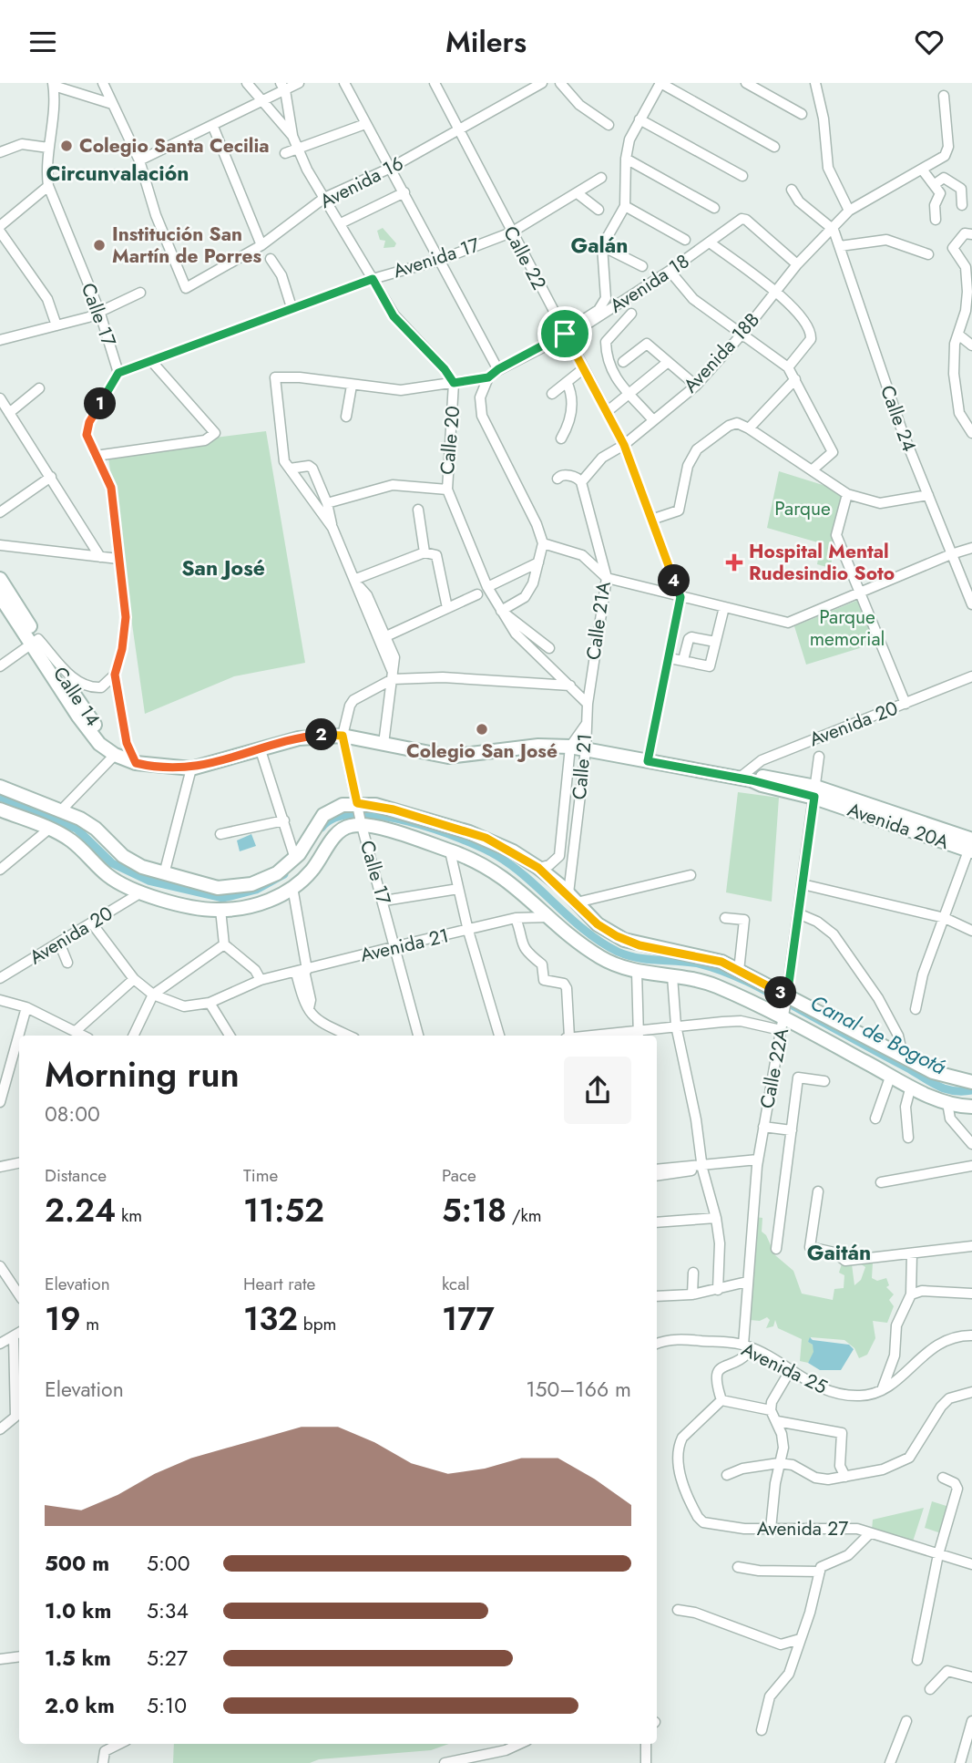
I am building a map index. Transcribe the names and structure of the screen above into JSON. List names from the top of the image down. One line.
{"streets":{"main road":["Calle 14","Avenida 20A"],"street":["Avenida 16","Avenida 17","Calle 22","Avenida 18","Calle 17","Avenida 18B","Calle 24","Calle 20","Calle 21A","Avenida 20","Calle 21","Avenida 21","Calle 22A","Avenida 25","Avenida 27"]},"crossings":[["Avenida 16","Calle 22"],["Avenida 16","Calle 20"],["Avenida 17","Calle 22"],["Avenida 17","Calle 17"],["Avenida 17","Calle 20"],["Calle 22","Avenida 18"],["Calle 22","Avenida 18B"],["Avenida 18","Avenida 18B"],["Calle 17","Avenida 21"],["Avenida 18B","Calle 24"],["Avenida 18B","Calle 21A"],["Calle 20","Calle 21A"],["Calle 21A","Calle 21"],["Avenida 20","Avenida 20A"],["Calle 21","Avenida 20A"],["Avenida 20A","Calle 22A"],["Calle 22A","Avenida 25"]],"districts":["Circunvalación","Galán","San José","Gaitán"],"water":["Canal de Bogotá"],"parks":["Parque","Parque memorial"],"places":{"other":["Colegio Santa Cecilia","Institución San Martín de Porres","Colegio San José"],"health":["Hospital Mental Rudesindio Soto"]},"page":{"header":"Milers","pins":["1","4","2","3"],"heading":["Morning run","08:00"],"stats":[["Distance","2.24 km"],["Time","11:52"],["Pace","5:18 /km"],["Elevation","19 m"],["Heart rate","132 bpm"],["kcal","177"]],"chart":["Elevation","150–166 m"],"list":[{"name":"500 m","note":"5:00"},{"name":"1.0 km","note":"5:34"},{"name":"1.5 km","note":"5:27"},{"name":"2.0 km","note":"5:10"}]}}
